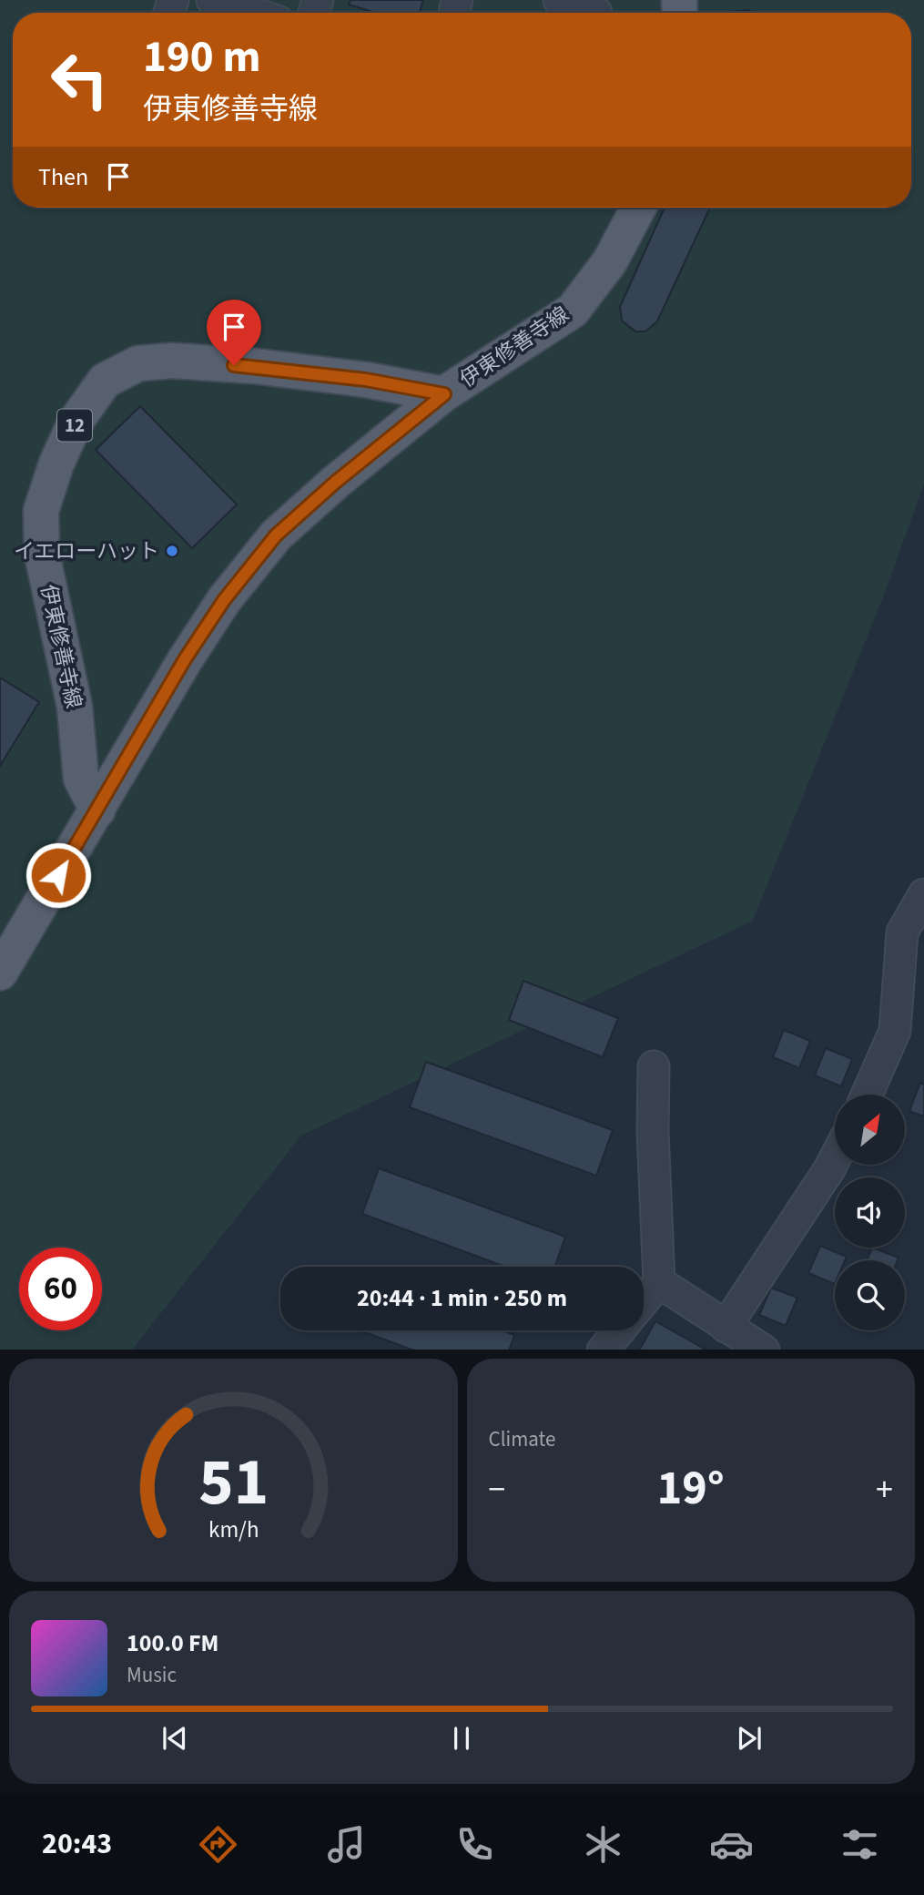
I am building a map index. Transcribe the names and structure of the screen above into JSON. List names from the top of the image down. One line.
{"streets":{"main road":["伊東修善寺線","12"]},"places":["イエローハット"],"north":"top right","page":{"turn":["190 m","伊東修善寺線"],"then":"Then","limit":"60","trip":"20:44 · 1 min · 250 m","tile":"Climate","heat":["−","19°","+"],"song":["100.0 FM","Music"],"tabs":"20:43","gauge":["51","km/h"]}}
